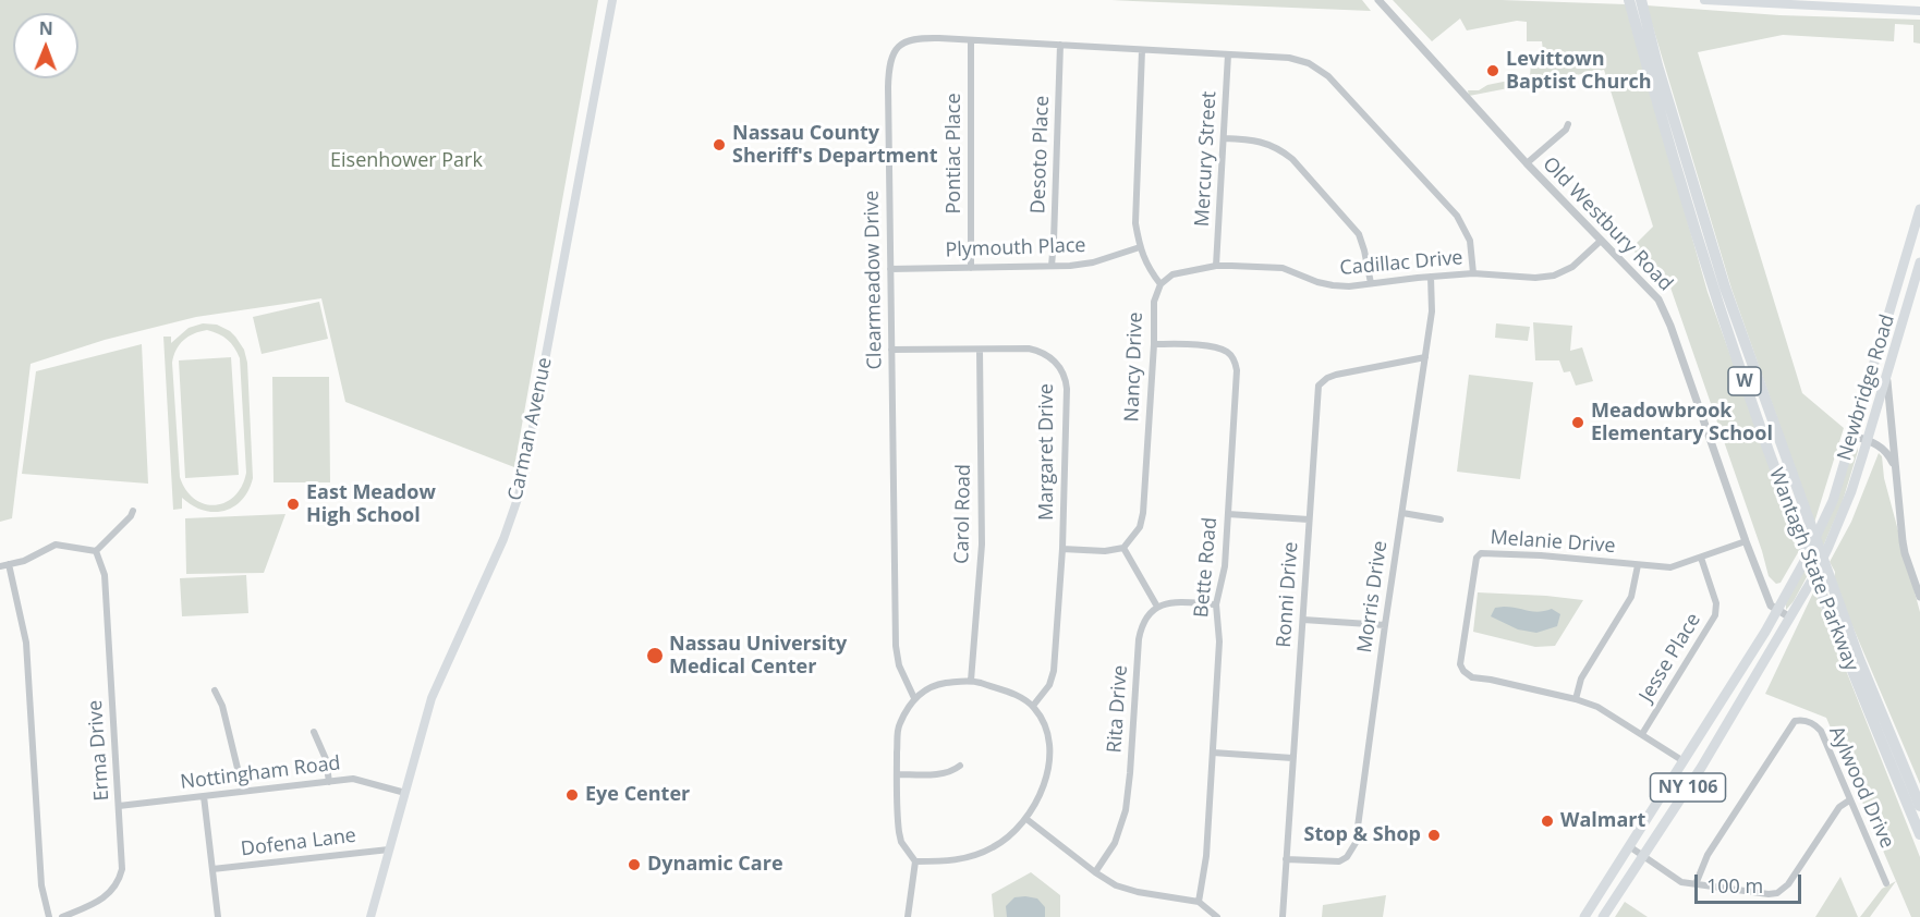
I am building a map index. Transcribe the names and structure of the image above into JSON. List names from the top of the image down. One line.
{"streets":{"highway":["W","Wantagh State Parkway"],"main road":["Newbridge Road","Carman Avenue","NY 106"],"street":["Pontiac Place","Desoto Place","Mercury Street","Old Westbury Road","Plymouth Place","Cadillac Drive","Clearmeadow Drive","Nancy Drive","Margaret Drive","Carol Road","Melanie Drive","Bette Road","Ronni Drive","Morris Drive","Jesse Place","Rita Drive","Erma Drive","Nottingham Road","Aylwood Drive","Dofena Lane"]},"crossings":[["Pontiac Place","Plymouth Place"],["Pontiac Place","Clearmeadow Drive"],["Desoto Place","Plymouth Place"],["Desoto Place","Clearmeadow Drive"],["Mercury Street","Cadillac Drive"],["Mercury Street","Clearmeadow Drive"],["Old Westbury Road","Cadillac Drive"],["Old Westbury Road","Newbridge Road"],["Old Westbury Road","Melanie Drive"],["Old Westbury Road","NY 106"],["Plymouth Place","Clearmeadow Drive"],["Cadillac Drive","Clearmeadow Drive"],["Cadillac Drive","Nancy Drive"],["Cadillac Drive","Morris Drive"],["Clearmeadow Drive","Margaret Drive"],["Clearmeadow Drive","Carol Road"],["Nancy Drive","Bette Road"],["Newbridge Road","NY 106"],["Carman Avenue","Nottingham Road"],["Carman Avenue","Dofena Lane"],["Margaret Drive","Carol Road"],["Melanie Drive","Jesse Place"],["Melanie Drive","NY 106"],["Ronni Drive","Morris Drive"],["Erma Drive","Nottingham Road"]],"parks":["Eisenhower Park"],"places":["Levittown Baptist Church","Nassau County Sheriff's Department","Meadowbrook Elementary School","East Meadow High School","Nassau University Medical Center","Eye Center","Walmart","Stop & Shop","Dynamic Care"],"scale_bar":"100 m","north":"top"}
